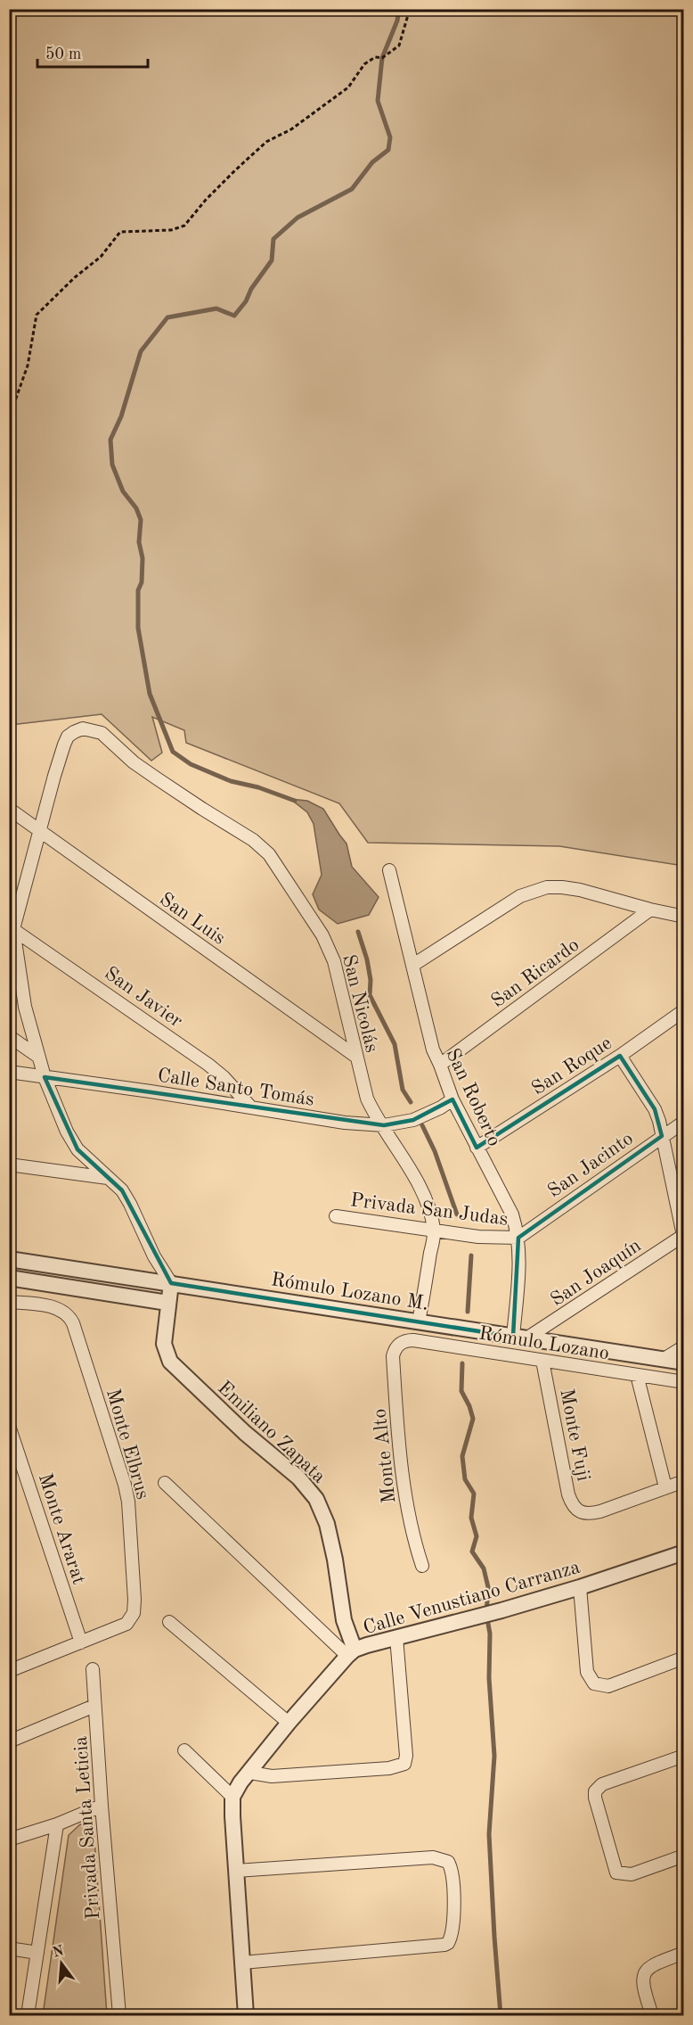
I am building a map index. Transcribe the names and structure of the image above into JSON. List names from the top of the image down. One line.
{"streets":{"street":["San Luis","San Ricardo","San Javier","San Nicolás","San Roque","Calle Santo Tomás","San Roberto","San Jacinto","Privada San Judas","San Joaquín","Rómulo Lozano M.","Rómulo Lozano","Emiliano Zapata","Monte Fuji","Monte Elbrus","Monte Alto","Monte Ararat","Calle Venustiano Carranza","Privada Santa Leticia"]},"crossings":[["San Luis","San Nicolás"],["San Ricardo","San Roberto"],["San Javier","Calle Santo Tomás"],["San Nicolás","Calle Santo Tomás"],["San Nicolás","Privada San Judas"],["San Nicolás","Rómulo Lozano M."],["San Roque","San Roberto"],["Calle Santo Tomás","San Roberto"],["San Roberto","San Jacinto"],["San Roberto","Privada San Judas"],["San Roberto","San Joaquín"],["San Roberto","Rómulo Lozano M."],["San Jacinto","Privada San Judas"],["San Joaquín","Rómulo Lozano M."],["Rómulo Lozano M.","Emiliano Zapata"],["Rómulo Lozano","Monte Fuji"],["Rómulo Lozano","Monte Alto"],["Emiliano Zapata","Calle Venustiano Carranza"],["Monte Elbrus","Monte Ararat"]],"scale_bar":"50 m","north":"top"}
